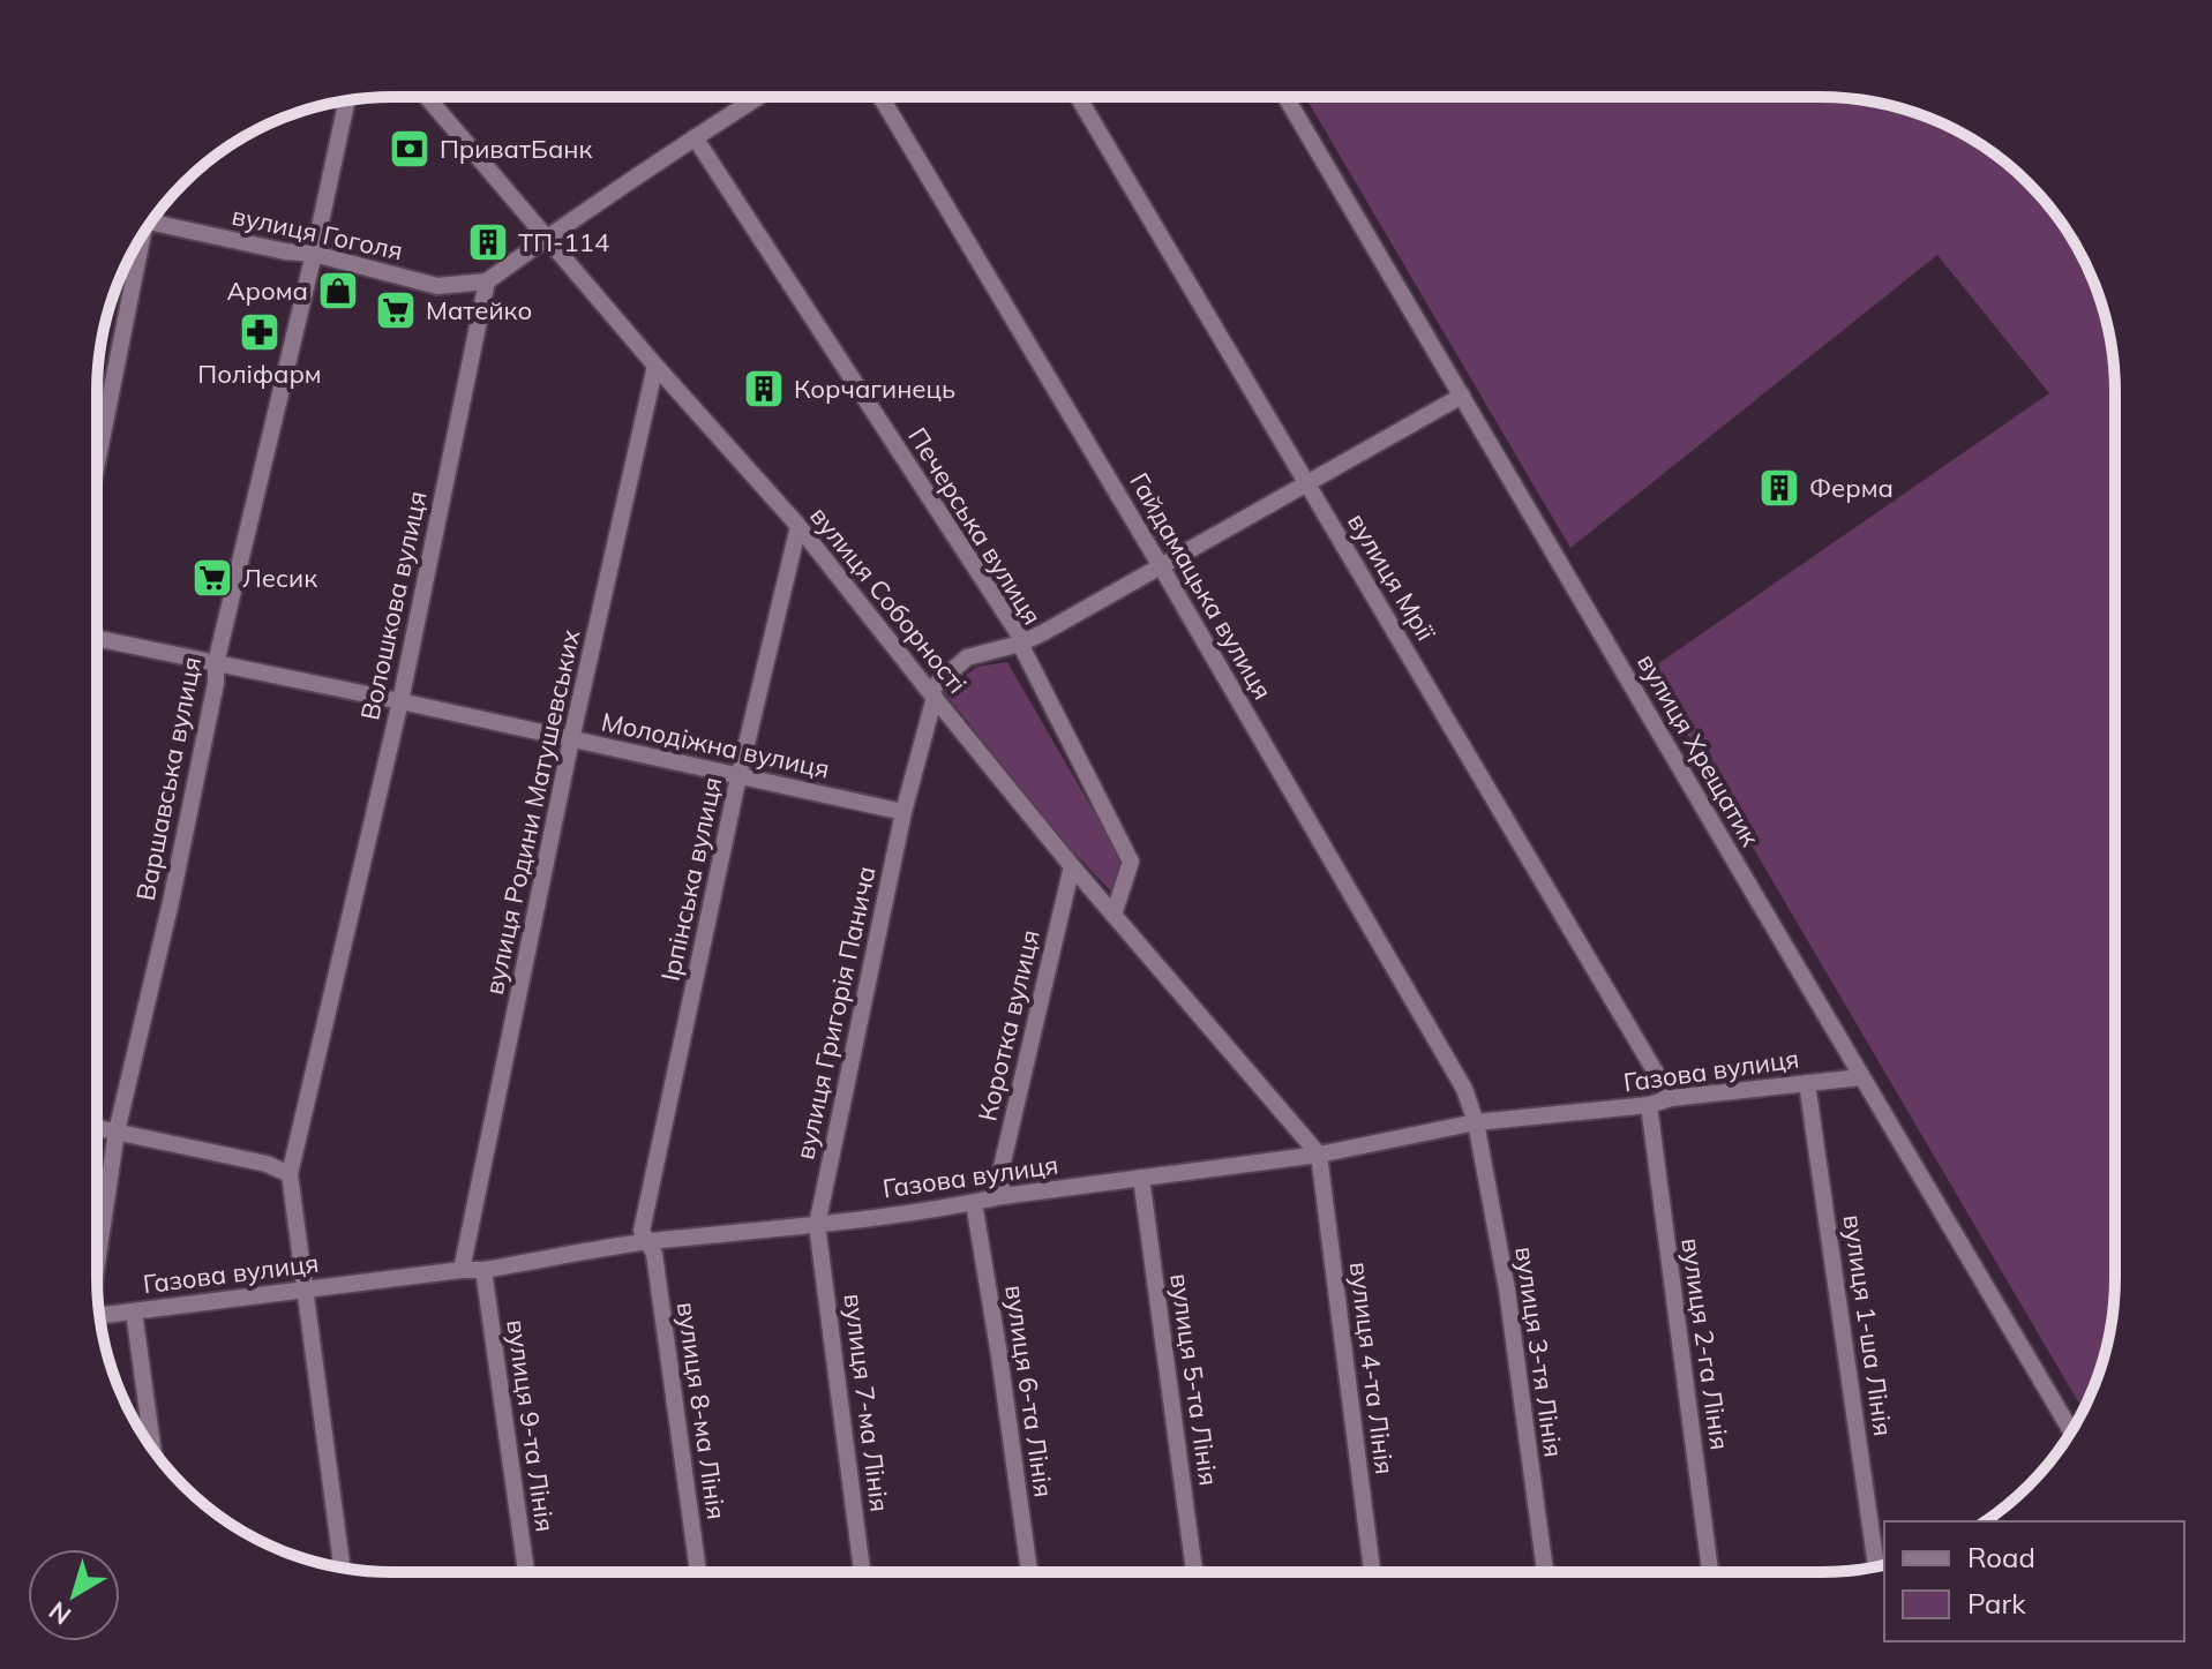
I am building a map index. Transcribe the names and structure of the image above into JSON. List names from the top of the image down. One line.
{"streets":{"street":["вулиця Гоголя","Печерська вулиця","вулиця Мрії","Гайдамацька вулиця","вулиця Соборності","Волошкова вулиця","Молодіжна вулиця","вулиця Хрещатик","Варшавська вулиця","вулиця Родини Матушевських","Ірпінська вулиця","вулиця Григорія Панича","Коротка вулиця","Газова вулиця","вулиця 1-ша Лінія","вулиця 2-га Лінія","вулиця 3-тя Лінія","вулиця 4-та Лінія","вулиця 5-та Лінія","вулиця 6-та Лінія","вулиця 7-ма Лінія","вулиця 8-ма Лінія","вулиця 9-та Лінія"]},"crossings":[["вулиця Гоголя","Волошкова вулиця"],["вулиця Гоголя","Варшавська вулиця"],["Печерська вулиця","вулиця Соборності"],["вулиця Мрії","Газова вулиця"],["Гайдамацька вулиця","Газова вулиця"],["Гайдамацька вулиця","вулиця 3-тя Лінія"],["вулиця Соборності","вулиця Родини Матушевських"],["вулиця Соборності","Ірпінська вулиця"],["вулиця Соборності","вулиця Григорія Панича"],["вулиця Соборності","Коротка вулиця"],["вулиця Соборності","Газова вулиця"],["вулиця Соборності","вулиця 4-та Лінія"],["Волошкова вулиця","Молодіжна вулиця"],["Волошкова вулиця","Газова вулиця"],["Молодіжна вулиця","Варшавська вулиця"],["Молодіжна вулиця","вулиця Родини Матушевських"],["Молодіжна вулиця","Ірпінська вулиця"],["Молодіжна вулиця","вулиця Григорія Панича"],["вулиця Хрещатик","Газова вулиця"],["вулиця Родини Матушевських","Газова вулиця"],["Ірпінська вулиця","Газова вулиця"],["Ірпінська вулиця","вулиця 8-ма Лінія"],["вулиця Григорія Панича","Газова вулиця"],["вулиця Григорія Панича","вулиця 7-ма Лінія"],["Коротка вулиця","Газова вулиця"],["Газова вулиця","вулиця 1-ша Лінія"],["Газова вулиця","вулиця 2-га Лінія"],["Газова вулиця","вулиця 3-тя Лінія"],["Газова вулиця","вулиця 4-та Лінія"],["Газова вулиця","вулиця 5-та Лінія"],["Газова вулиця","вулиця 6-та Лінія"],["Газова вулиця","вулиця 7-ма Лінія"],["Газова вулиця","вулиця 8-ма Лінія"],["Газова вулиця","вулиця 9-та Лінія"]],"places":{"bank":["ПриватБанк"],"building":["ТП-114","Корчагинець","Ферма"],"shop":["Арома"],"supermarket":["Матейко","Лесик"],"pharmacy":["Поліфарм"]},"legend":["Road","Park"],"north":"bottom left"}
